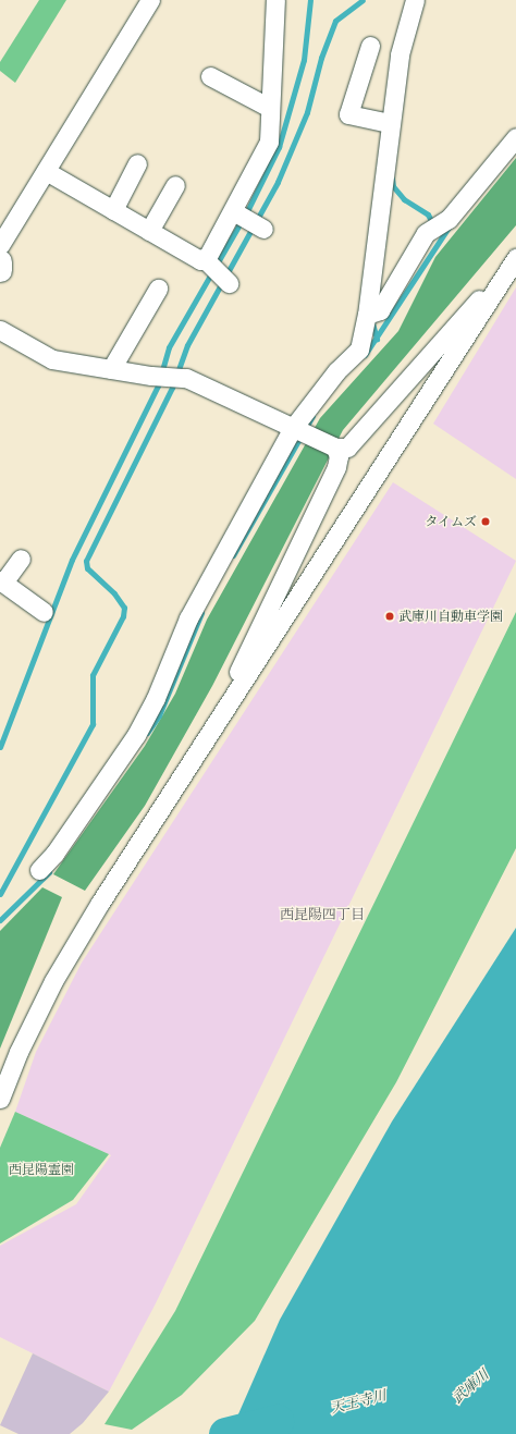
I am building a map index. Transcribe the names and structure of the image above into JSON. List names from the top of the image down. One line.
{"districts":["西昆陽四丁目"],"water":["武庫川","天王寺川"],"parks":["西昆陽霊園"],"places":["タイムズ","武庫川自動車学園"]}
